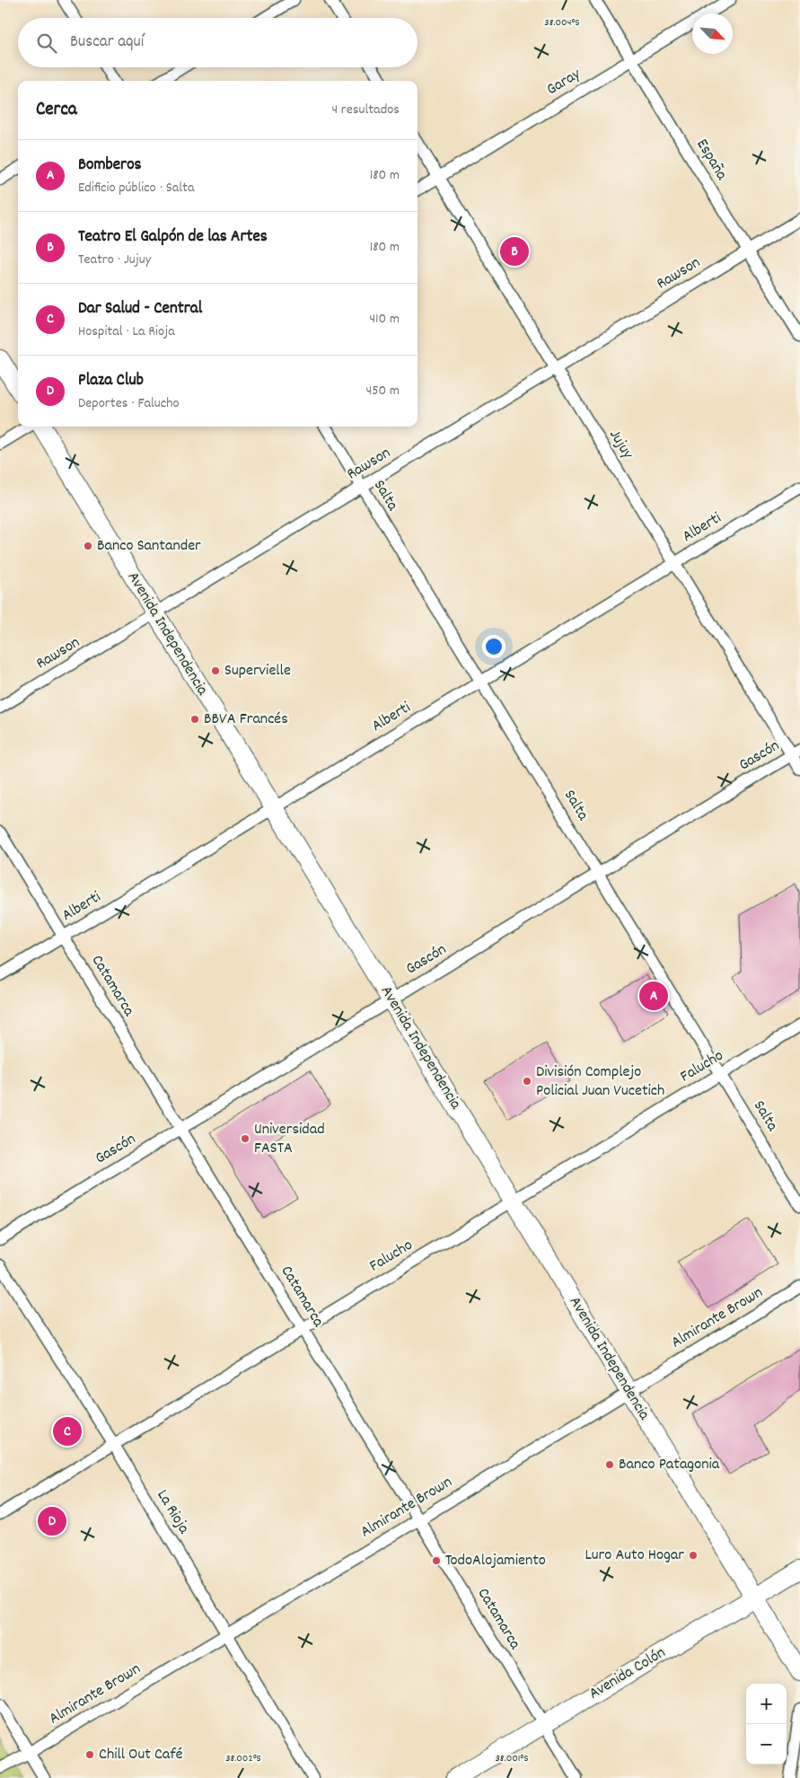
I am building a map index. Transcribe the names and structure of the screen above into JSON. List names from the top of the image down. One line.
{"streets":{"main road":["Avenida Independencia","Avenida Colón"],"street":["Garay","España","Rawson","Jujuy","Salta","Alberti","Gascón","Catamarca","Falucho","Almirante Brown","La Rioja"]},"crossings":[["Garay","España"],["Garay","Jujuy"],["España","Rawson"],["Rawson","Jujuy"],["Rawson","Salta"],["Rawson","Avenida Independencia"],["Jujuy","Alberti"],["Jujuy","Gascón"],["Salta","Alberti"],["Salta","Gascón"],["Salta","Falucho"],["Alberti","Avenida Independencia"],["Alberti","Catamarca"],["Avenida Independencia","Gascón"],["Avenida Independencia","Falucho"],["Avenida Independencia","Almirante Brown"],["Avenida Independencia","Avenida Colón"],["Gascón","Catamarca"],["Catamarca","Falucho"],["Catamarca","Almirante Brown"],["Catamarca","Avenida Colón"],["Falucho","La Rioja"],["Almirante Brown","La Rioja"]],"places":["Banco Santander","Supervielle","BBVA Francés","División Complejo Policial Juan Vucetich","Universidad FASTA","Banco Patagonia","Luro Auto Hogar","TodoAlojamiento","Chill Out Café"],"north":"bottom right","page":{"search":"Buscar aquí","heading":["Cerca","4 resultados"],"list":[{"mark":"A","name":"Bomberos","note":"Edificio público · Salta","value":"180 m"},{"mark":"B","name":"Teatro El Galpón de las Artes","note":"Teatro · Jujuy","value":"180 m"},{"mark":"C","name":"Dar Salud - Central","note":"Hospital · La Rioja","value":"410 m"},{"mark":"D","name":"Plaza Club","note":"Deportes · Falucho","value":"450 m"}],"pins":["B","A","C","D"],"map_buttons":["+","−"]},"coordinates":["38.004°S","38.002°S","38.001°S"]}
